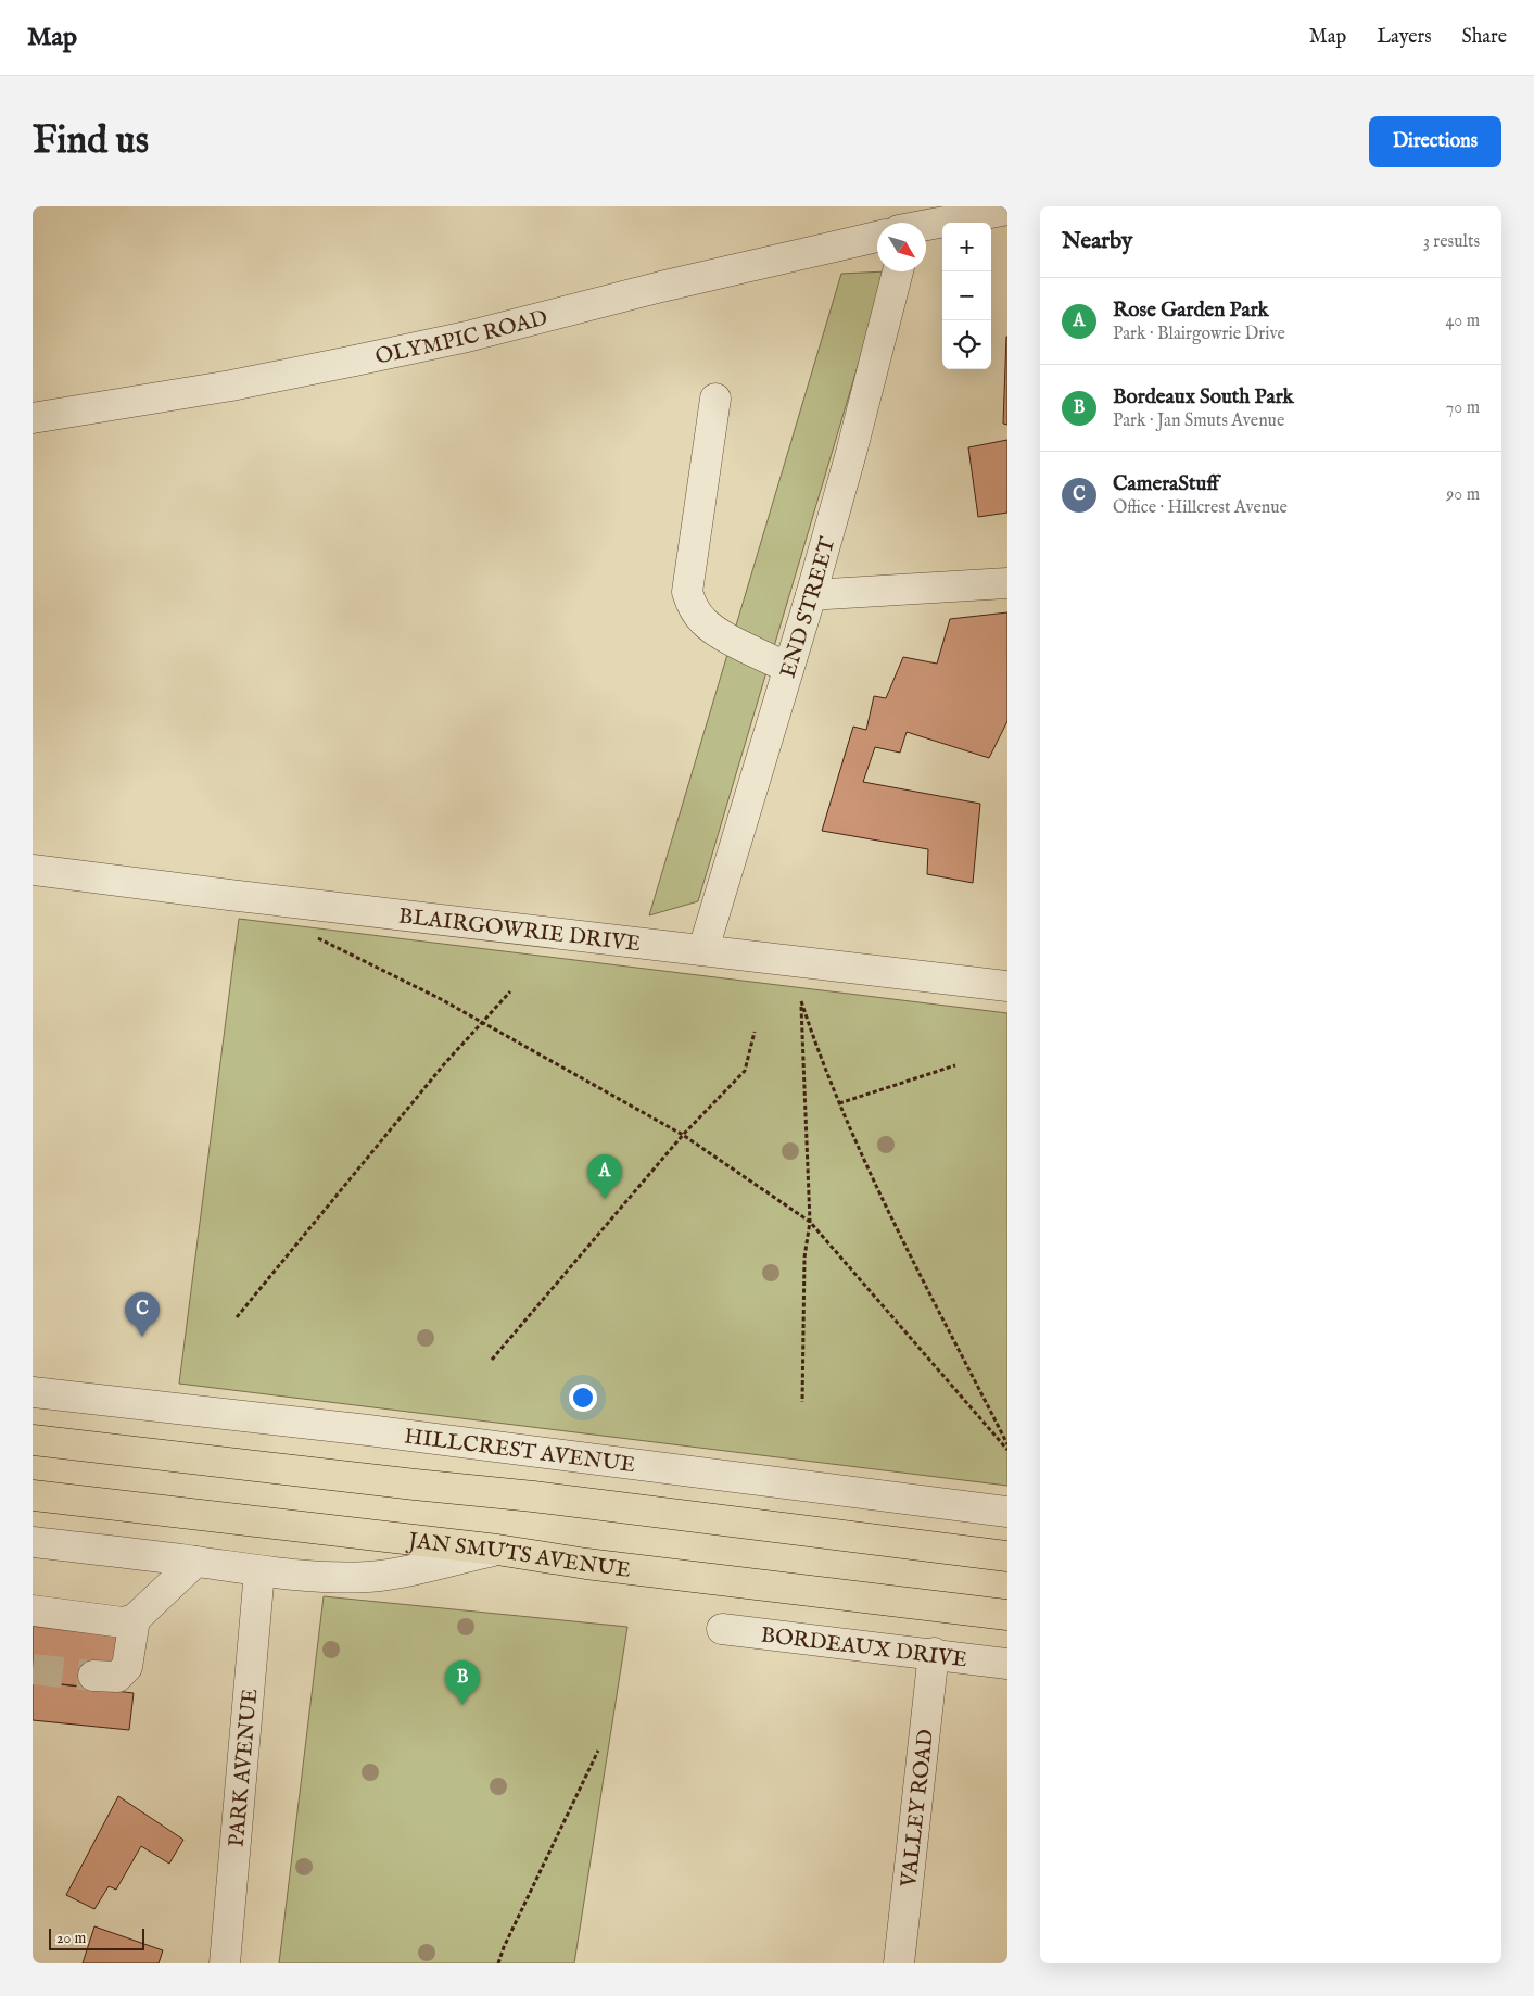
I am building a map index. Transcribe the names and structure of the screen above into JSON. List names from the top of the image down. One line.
{"streets":{"main road":["JAN SMUTS AVENUE"],"street":["OLYMPIC ROAD","END STREET","BLAIRGOWRIE DRIVE","HILLCREST AVENUE","BORDEAUX DRIVE","PARK AVENUE","VALLEY ROAD"]},"crossings":[["END STREET","BLAIRGOWRIE DRIVE"],["BORDEAUX DRIVE","VALLEY ROAD"]],"scale_bar":"20 m","north":"bottom right","page":{"header":"Map","nav":["Map","Layers","Share"],"buttons":"Directions","title":"Find us","heading":["Nearby","3 results"],"map_buttons":["+","−"],"list":[{"mark":"A","name":"Rose Garden Park","note":"Park · Blairgowrie Drive","value":"40 m"},{"mark":"B","name":"Bordeaux South Park","note":"Park · Jan Smuts Avenue","value":"70 m"},{"mark":"C","name":"CameraStuff","note":"Office · Hillcrest Avenue","value":"90 m"}],"pins":["A","C","B"],"scale":"20 m"}}
